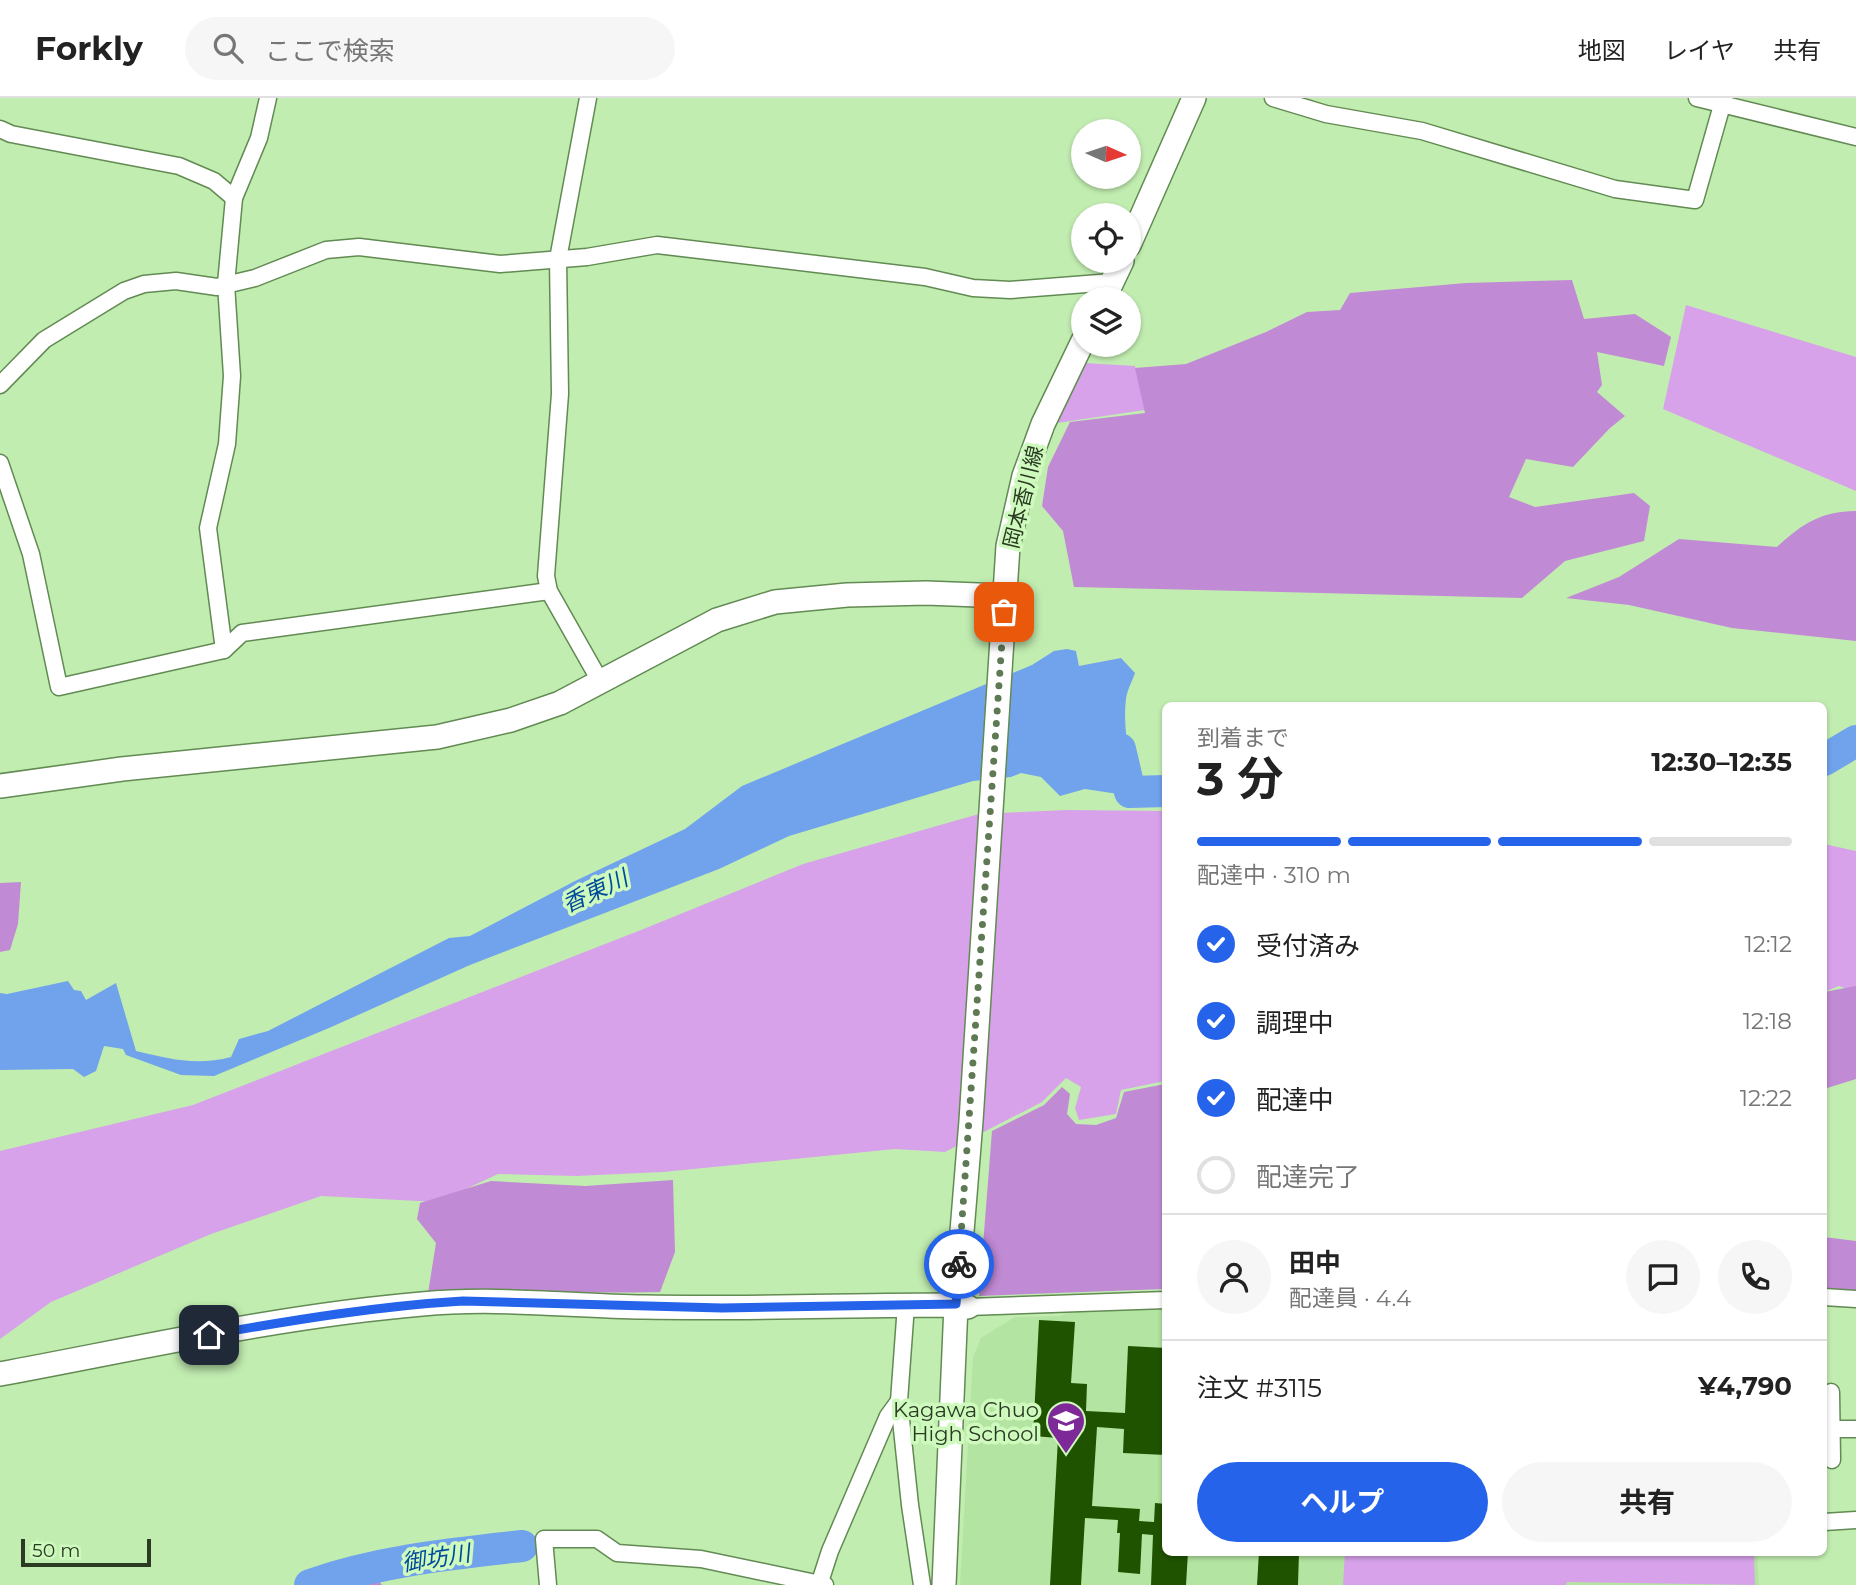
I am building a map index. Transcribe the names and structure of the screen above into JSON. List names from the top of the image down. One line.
{"streets":{"main road":["岡本香川線"]},"water":["香東川","御坊川"],"places":{"school or university":["Kagawa Chuo High School"]},"scale_bar":"50 m","north":"right","page":{"header":"Forkly","search":"ここで検索","nav":["地図","レイヤ","共有"],"heading":["3 分","到着まで","12:30–12:35"],"panel":["田中","配達員 · 4.4","注文 #3115","¥4,790"],"bar":"配達中 · 310 m","list":[["受付済み","12:12"],["調理中","12:18"],["配達中","12:22"],"配達完了"],"buttons":["ヘルプ","共有"],"scale":"50 m"}}
